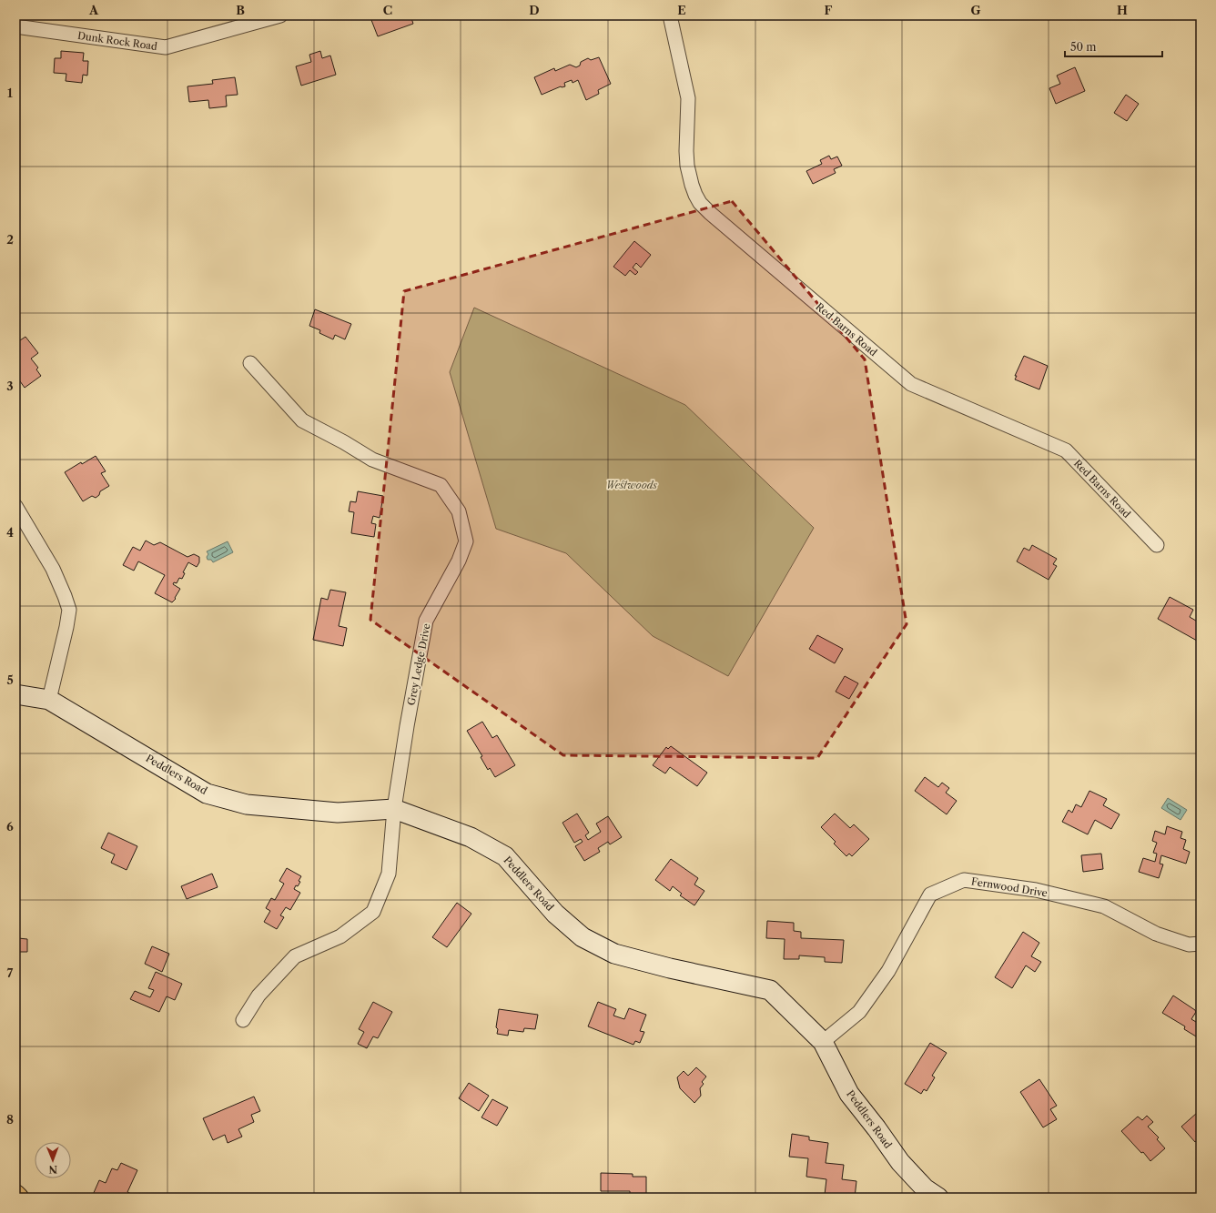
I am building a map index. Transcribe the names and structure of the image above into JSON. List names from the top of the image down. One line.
{"streets":{"street":["Dunk Rock Road","Red Barns Road","Grey Ledge Drive","Peddlers Road","Fernwood Drive"]},"crossings":[["Grey Ledge Drive","Peddlers Road"],["Peddlers Road","Fernwood Drive"]],"parks":["Westwoods"],"scale_bar":"50 m","north":"bottom","grid":{"columns":["A","B","C","D","E","F","G","H"],"rows":["1","2","3","4","5","6","7","8"]}}
